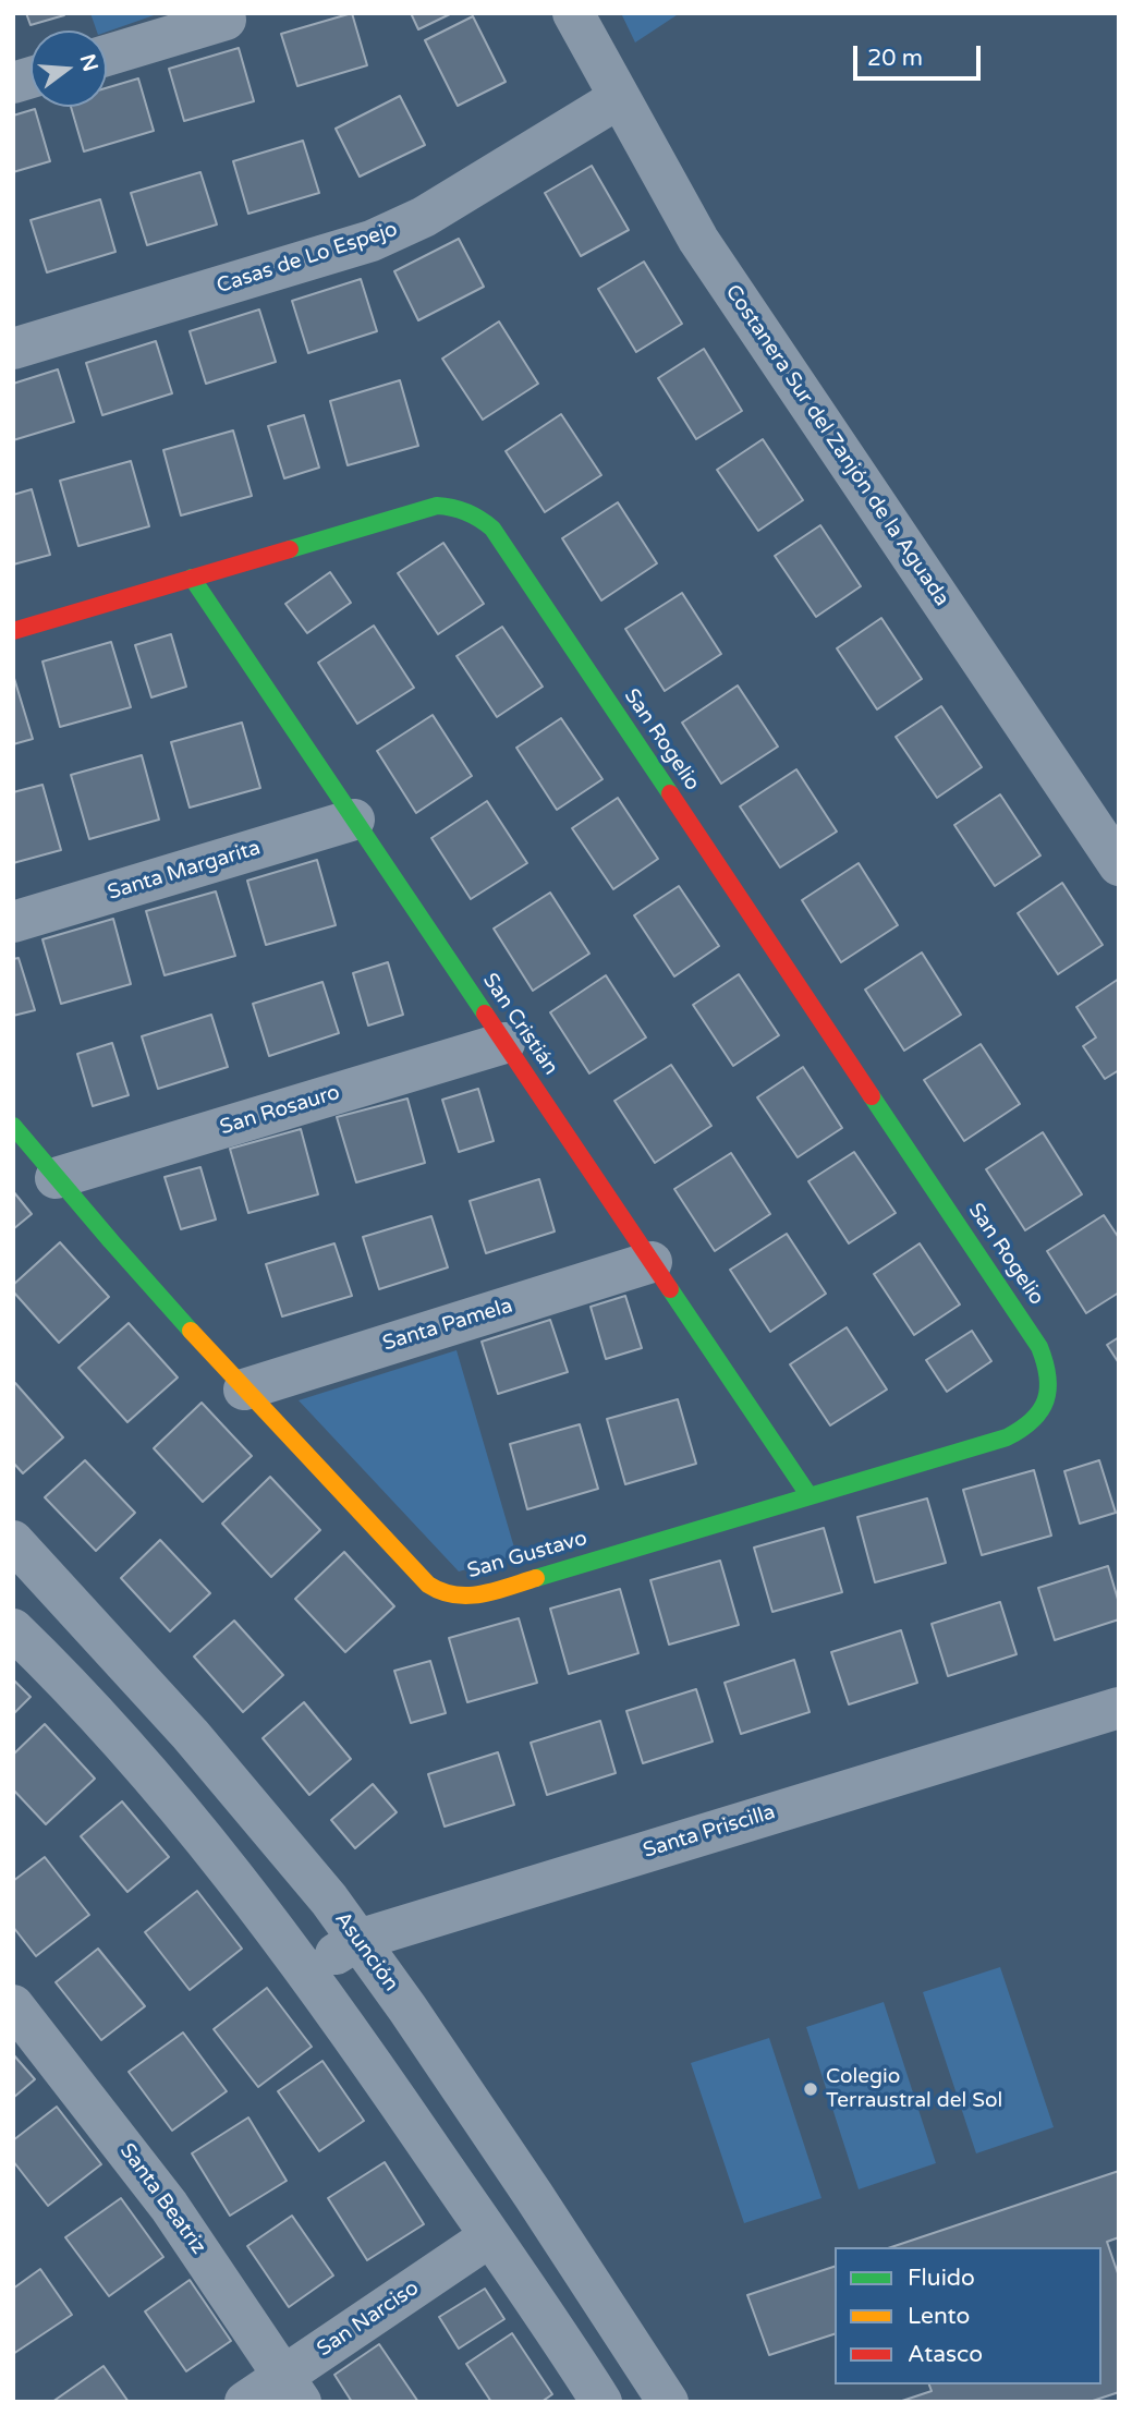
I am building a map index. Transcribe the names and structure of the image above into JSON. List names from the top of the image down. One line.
{"streets":{"street":["Casas de Lo Espejo","Costanera Sur del Zanjón de la Aguada","San Rogelio","Santa Margarita","San Cristián","San Rosauro","Santa Pamela","San Gustavo","Santa Priscilla","Asunción","Santa Beatriz","San Narciso"]},"crossings":[["Casas de Lo Espejo","Costanera Sur del Zanjón de la Aguada"],["San Rogelio","San Cristián"],["San Rogelio","San Gustavo"],["Santa Margarita","San Cristián"],["San Cristián","San Rosauro"],["San Cristián","Santa Pamela"],["San Cristián","San Gustavo"],["San Rosauro","San Gustavo"],["Santa Pamela","San Gustavo"],["Santa Priscilla","Asunción"],["Santa Beatriz","San Narciso"]],"places":["Colegio Terraustral del Sol"],"legend":["Fluido","Lento","Atasco"],"scale_bar":"20 m","north":"right"}
